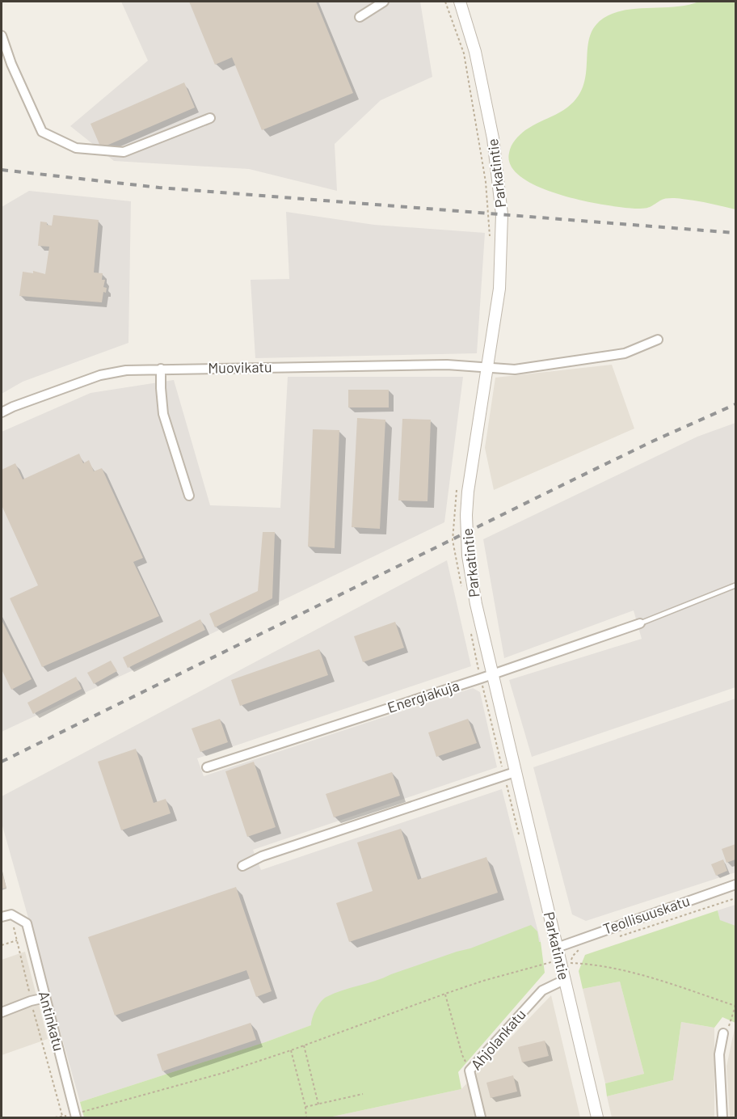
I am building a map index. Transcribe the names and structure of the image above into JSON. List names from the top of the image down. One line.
{"streets":{"street":["Parkatintie","Muovikatu","Energiakuja","Teollisuuskatu","Antinkatu","Ahjolankatu"]},"crossings":[["Parkatintie","Muovikatu"],["Parkatintie","Energiakuja"],["Parkatintie","Teollisuuskatu"],["Parkatintie","Ahjolankatu"]]}
